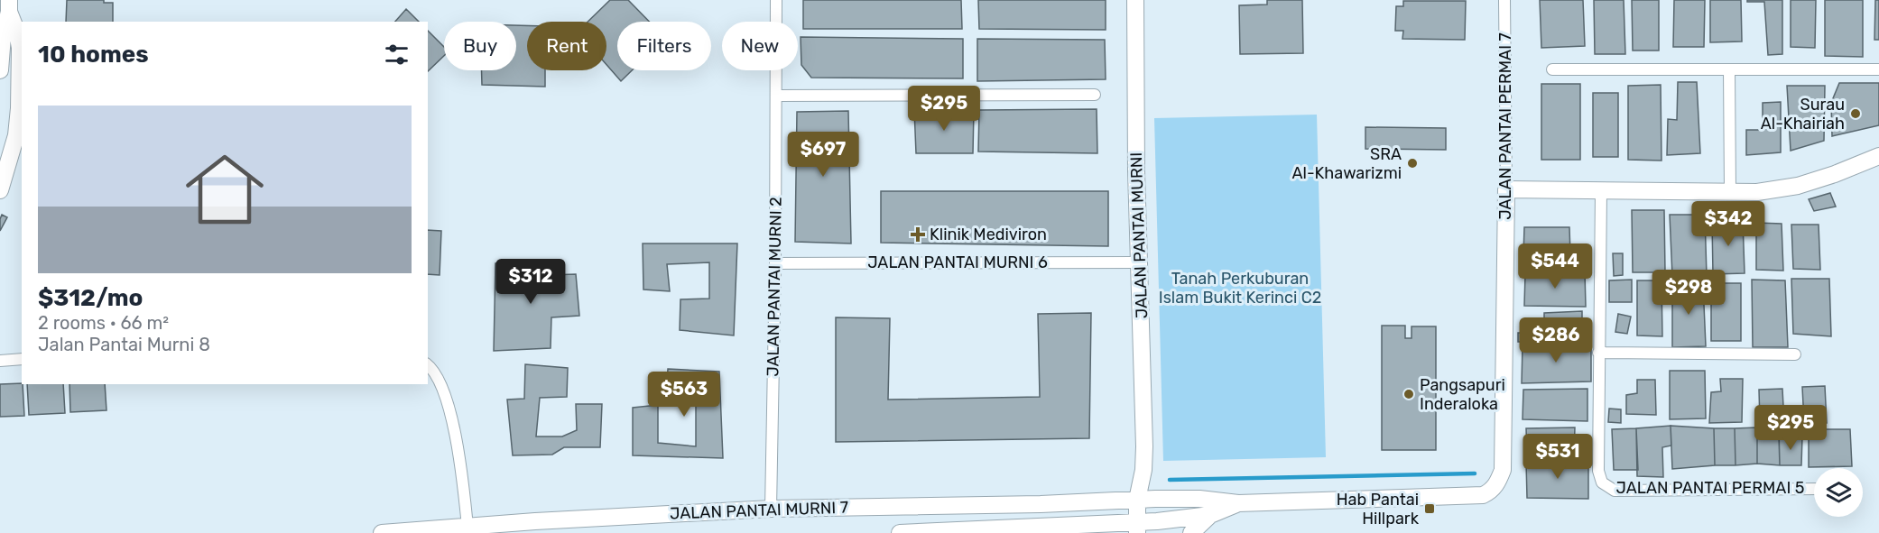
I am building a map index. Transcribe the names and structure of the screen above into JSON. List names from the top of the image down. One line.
{"streets":{"street":["JALAN PANTAI PERMAI 7","JALAN PANTAI MURNI","JALAN PANTAI MURNI 6","JALAN PANTAI MURNI 2","JALAN PANTAI PERMAI 5","JALAN PANTAI MURNI 7"]},"crossings":[["JALAN PANTAI PERMAI 7","JALAN PANTAI MURNI 7"],["JALAN PANTAI MURNI","JALAN PANTAI MURNI 6"],["JALAN PANTAI MURNI","JALAN PANTAI MURNI 7"],["JALAN PANTAI MURNI 6","JALAN PANTAI MURNI 2"],["JALAN PANTAI MURNI 2","JALAN PANTAI MURNI 7"]],"parks":["Tanah Perkuburan Islam Bukit Kerinci C2"],"places":{"other":["Surau Al-Khairiah","SRA Al-Khawarizmi","Pangsapuri Inderaloka"],"health":["Klinik Mediviron"],"transit":["Hab Pantai Hillpark"]},"page":{"chip":["Buy","Rent","Filters","New"],"heading":"10 homes","price":["$295","$697","$342","$544","$312","$298","$286","$563","$295","$531"],"list":[{"name":"$312/mo","note":"2 rooms · 66 m² · Jalan Pantai Murni 8"}]}}
